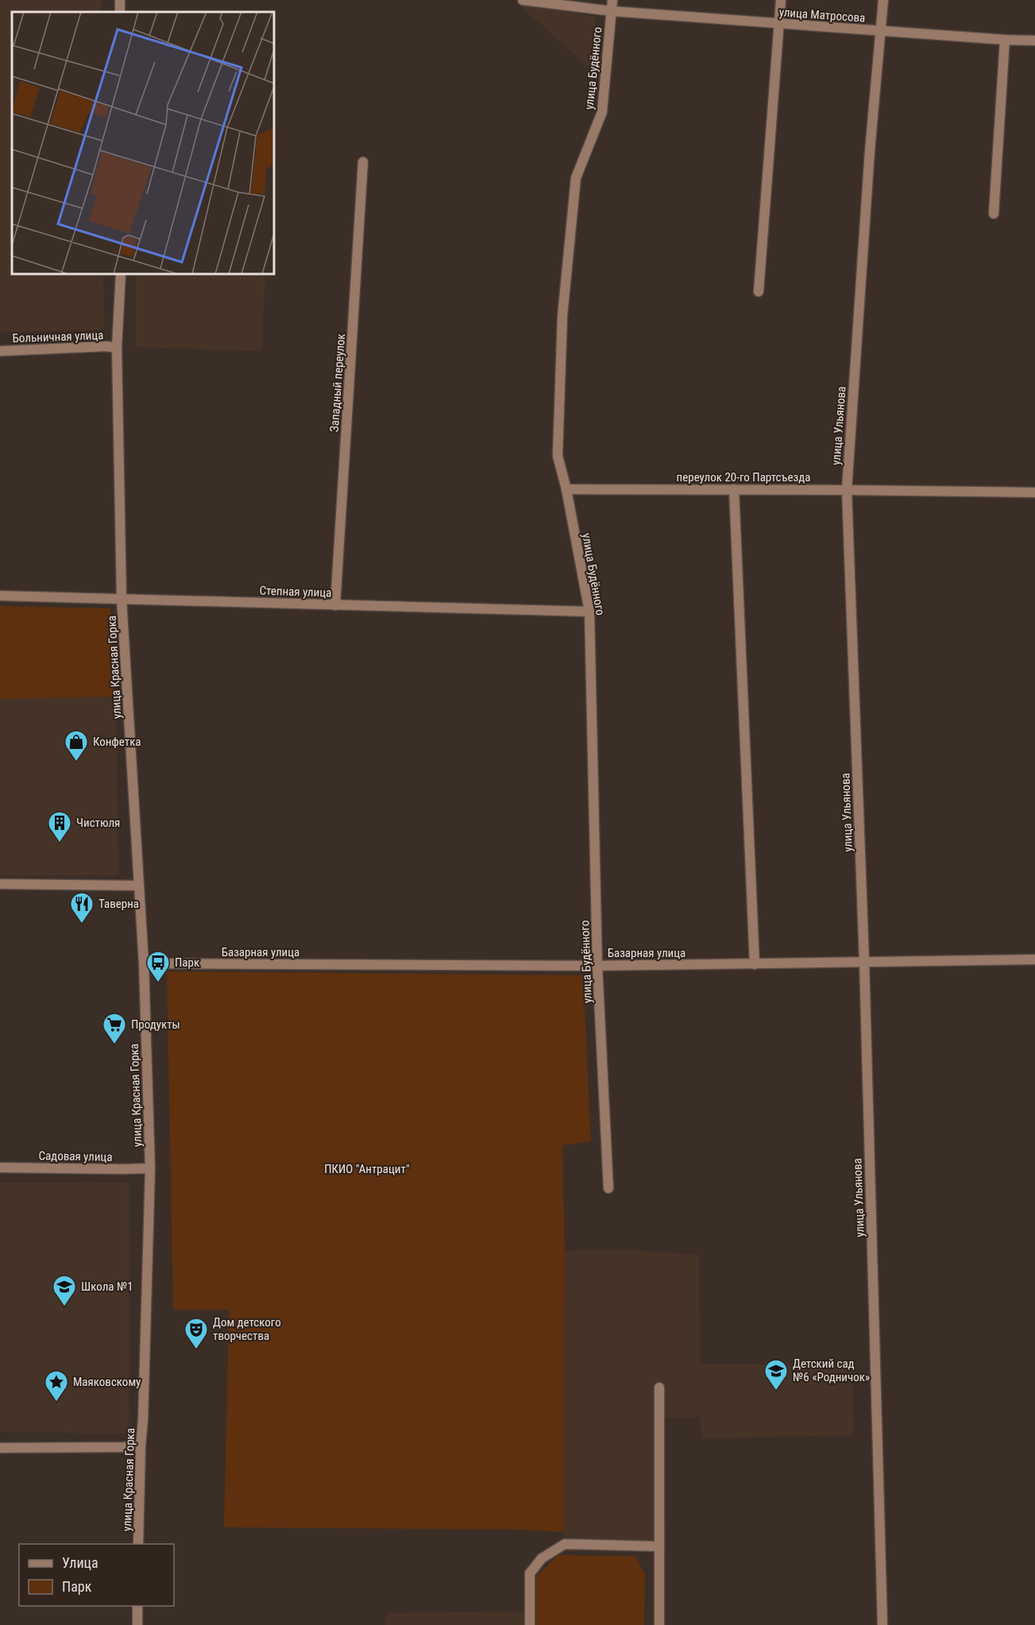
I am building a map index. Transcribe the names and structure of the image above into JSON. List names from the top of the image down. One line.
{"streets":{"street":["улица Матросова","улица Будённого","Больничная улица","Западный переулок","улица Ульянова","переулок 20-го Партсъезда","Степная улица","улица Красная Горка","Базарная улица","Садовая улица"]},"crossings":[["улица Матросова","улица Будённого"],["улица Матросова","улица Ульянова"],["улица Будённого","переулок 20-го Партсъезда"],["улица Будённого","Степная улица"],["улица Будённого","Базарная улица"],["Больничная улица","улица Красная Горка"],["Западный переулок","Степная улица"],["улица Ульянова","переулок 20-го Партсъезда"],["улица Ульянова","Базарная улица"],["Степная улица","улица Красная Горка"],["улица Красная Горка","Базарная улица"],["улица Красная Горка","Садовая улица"]],"parks":["ПКИО \"Антрацит\""],"places":{"shop":["Конфетка"],"building":["Чистюля"],"restaurant":["Таверна"],"bus stop":["Парк"],"supermarket":["Продукты"],"school or university":["Школа №1","Детский сад №6 «Родничок»"],"theatre":["Дом детского творчества"],"place":["Маяковскому"]},"legend":["Улица","Парк"]}
